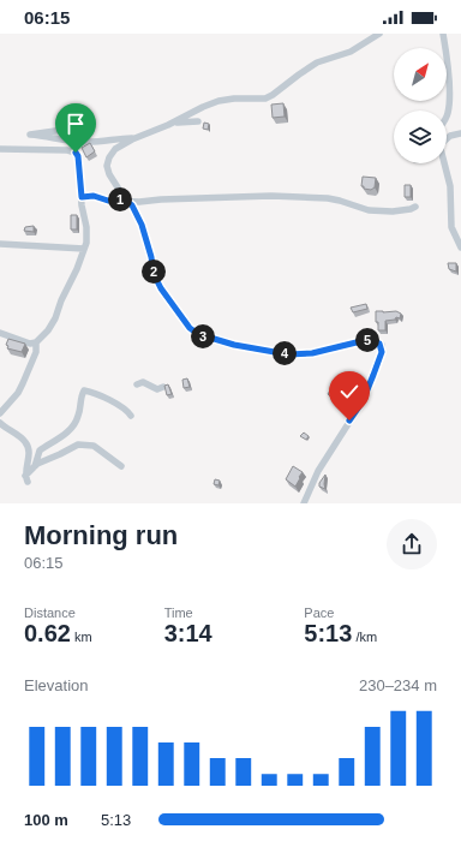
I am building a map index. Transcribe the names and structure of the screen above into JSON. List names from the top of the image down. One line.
{"north":"top right","page":{"status":"06:15","pins":["1","2","3","5","4"],"heading":["Morning run","06:15"],"stats":[["Distance","0.62 km"],["Time","3:14"],["Pace","5:13 /km"]],"chart":["Elevation","230–234 m"],"list":[{"name":"100 m","note":"5:13"}]}}
